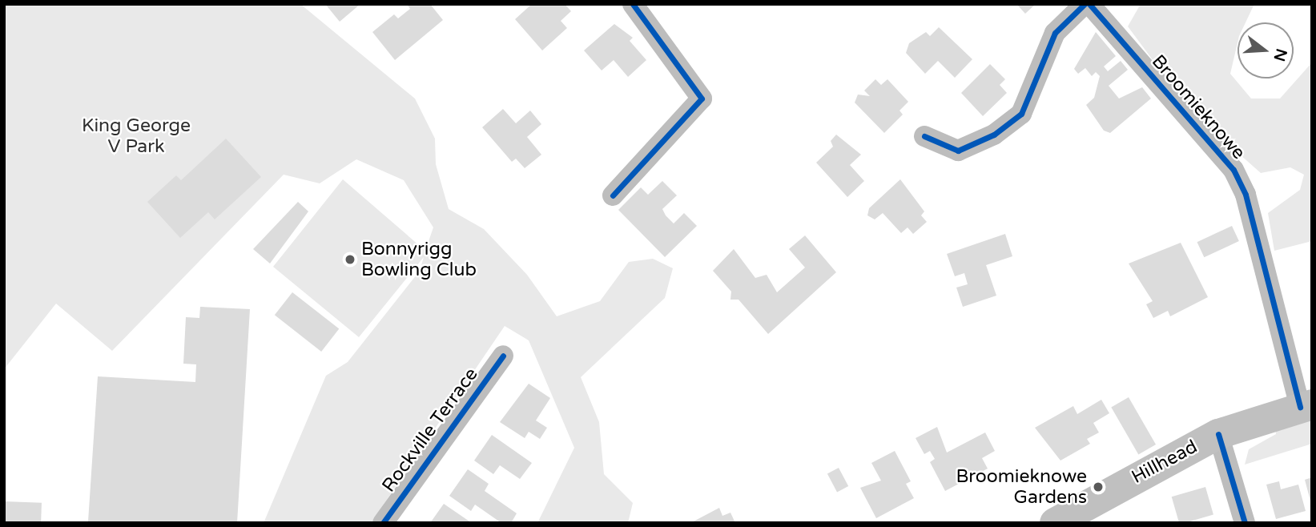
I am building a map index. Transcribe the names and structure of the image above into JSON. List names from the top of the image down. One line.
{"streets":{"main road":["Hillhead"],"street":["Broomieknowe","Rockville Terrace"]},"crossings":[["Broomieknowe","Hillhead"]],"parks":["King George V Park"],"places":["Bonnyrigg Bowling Club","Broomieknowe Gardens"],"north":"right"}
